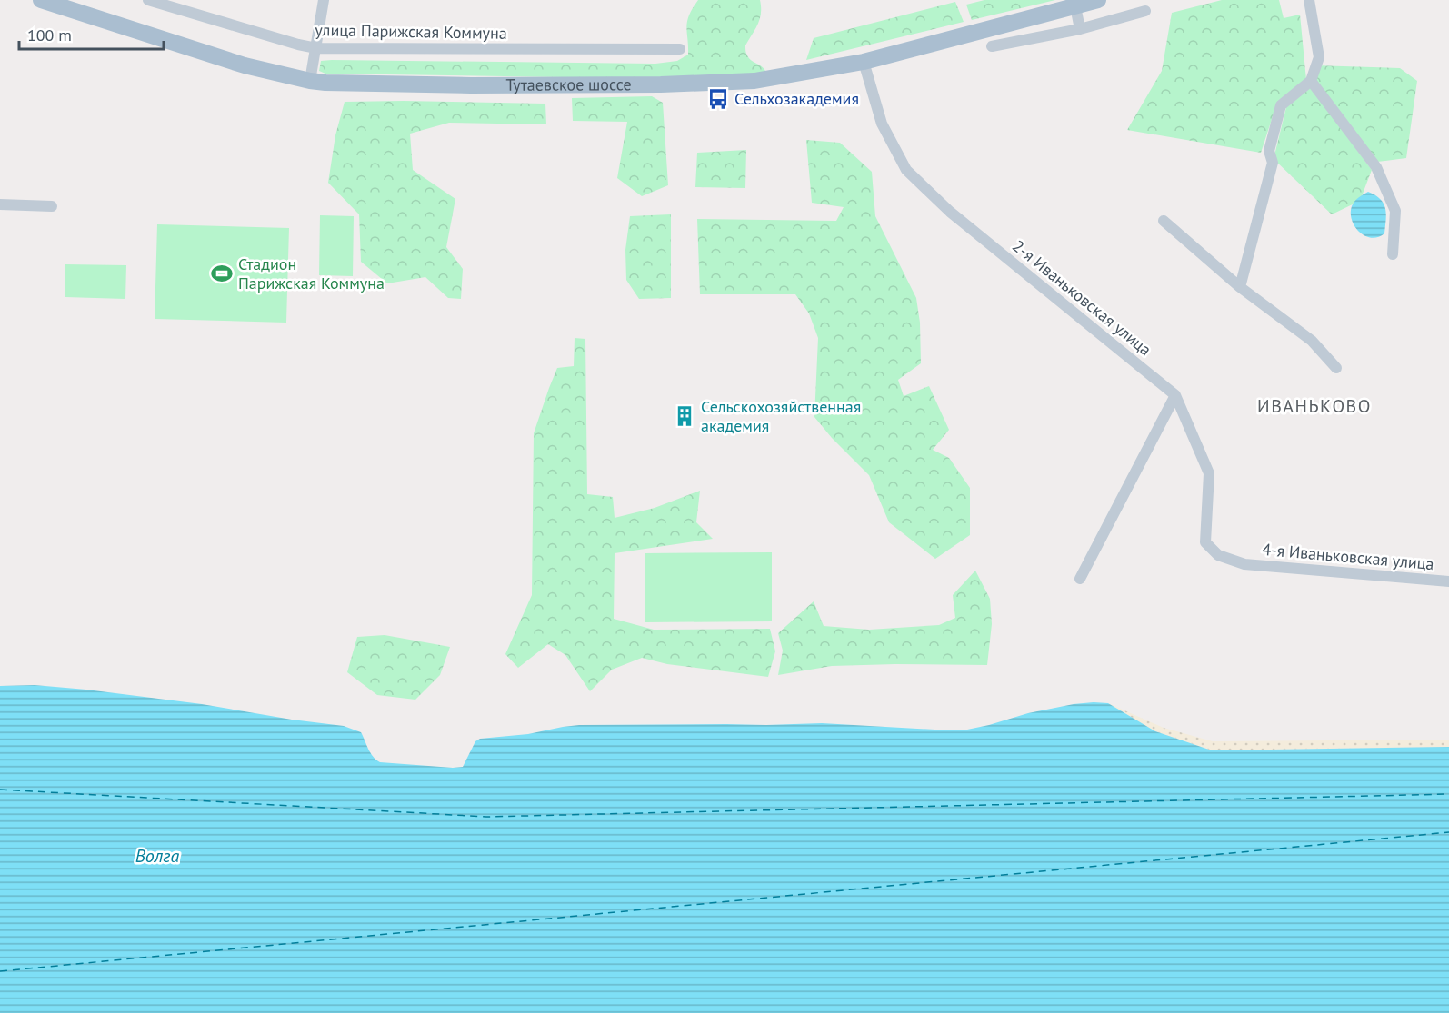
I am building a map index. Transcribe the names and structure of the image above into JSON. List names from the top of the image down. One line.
{"streets":{"main road":["Тутаевское шоссе"],"street":["улица Парижская Коммуна","2-я Иваньковская улица","4-я Иваньковская улица"]},"crossings":[["Тутаевское шоссе","2-я Иваньковская улица"],["2-я Иваньковская улица","4-я Иваньковская улица"]],"districts":["ИВАНЬКОВО"],"water":["Волга"],"places":{"bus stop":["Сельхозакадемия"],"sports":["Стадион Парижская Коммуна"],"building":["Сельскохозяйственная академия"]},"scale_bar":"100 m"}
